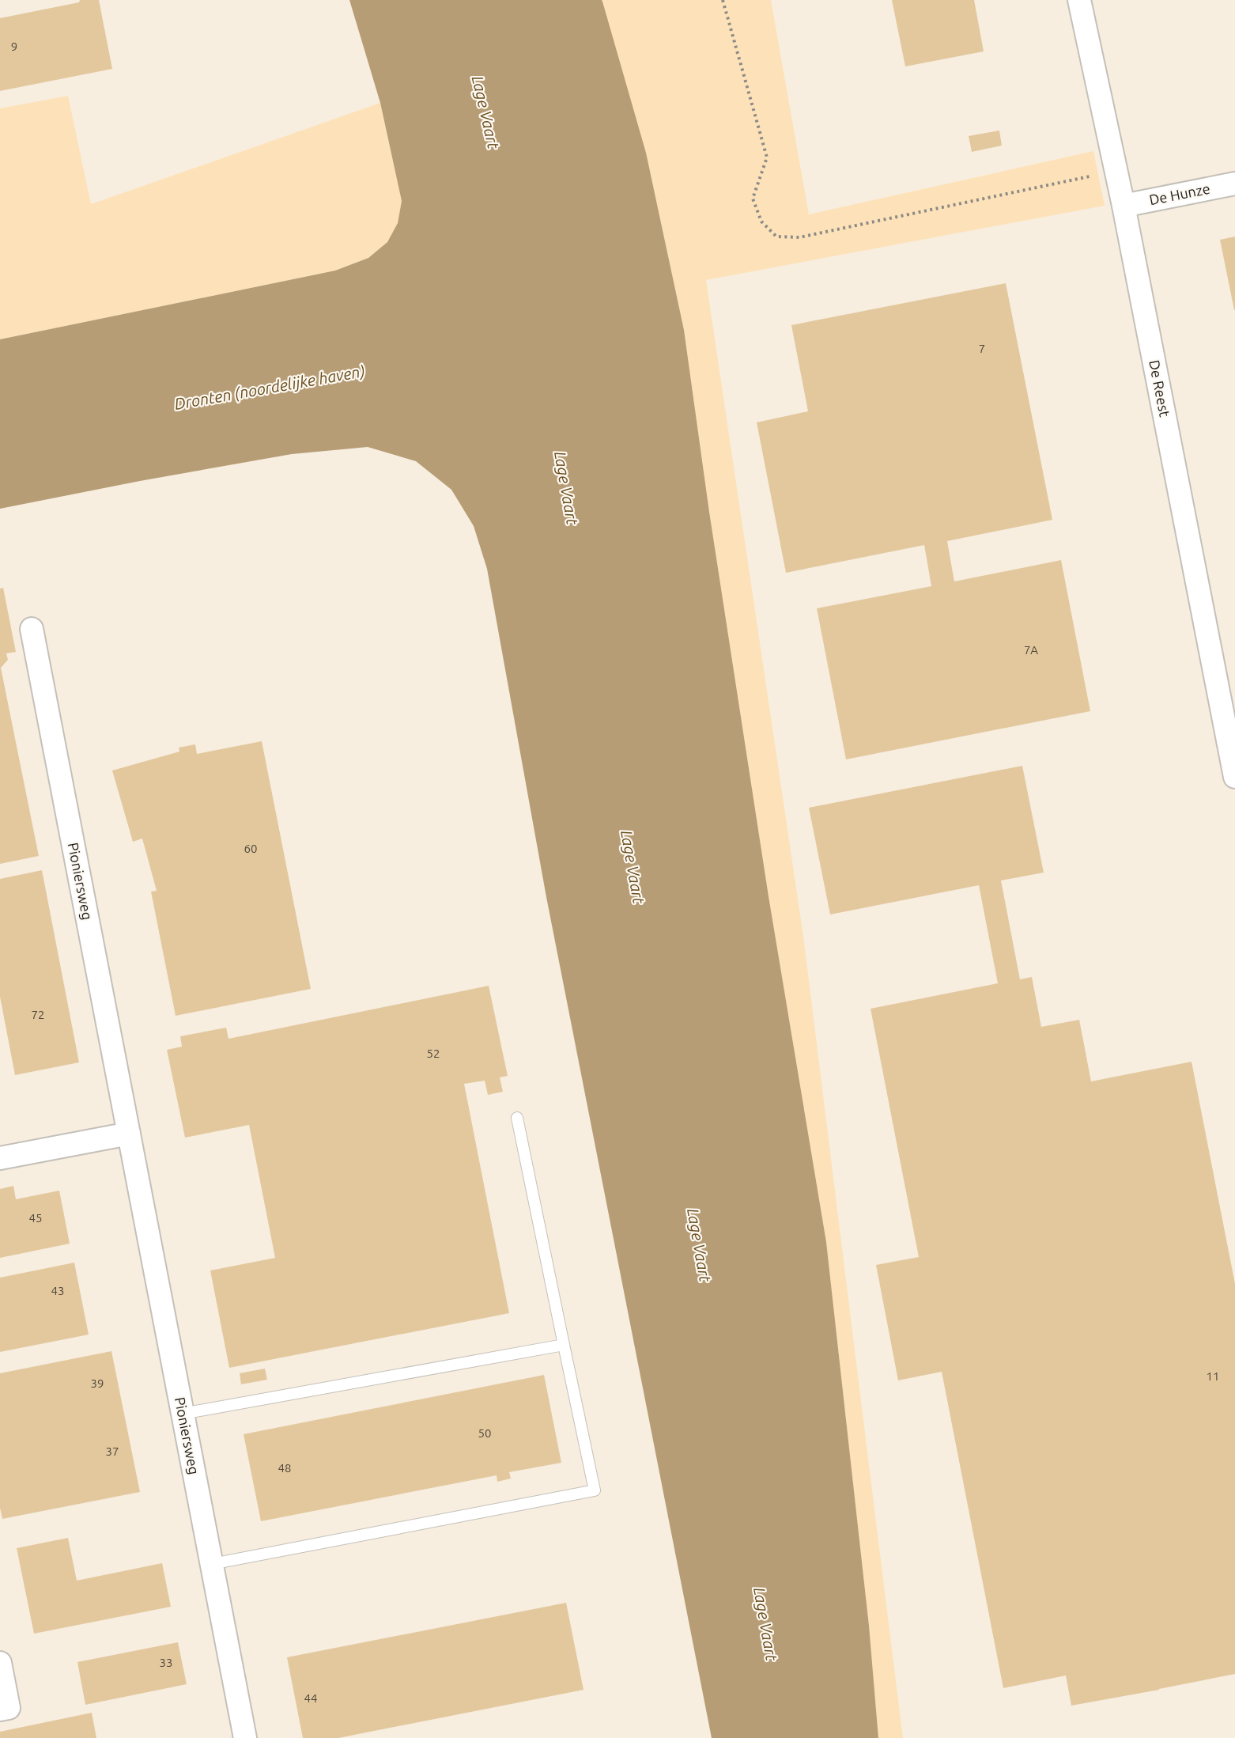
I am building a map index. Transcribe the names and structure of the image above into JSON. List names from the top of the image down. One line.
{"streets":{"street":["De Hunze","De Reest","Pioniersweg"]},"crossings":[["De Hunze","De Reest"]],"water":["Lage Vaart","Dronten (noordelijke haven)"],"house_numbers":["9","7","7A","60","72","52","45","43","11","39","50","37","48","33","44"]}
